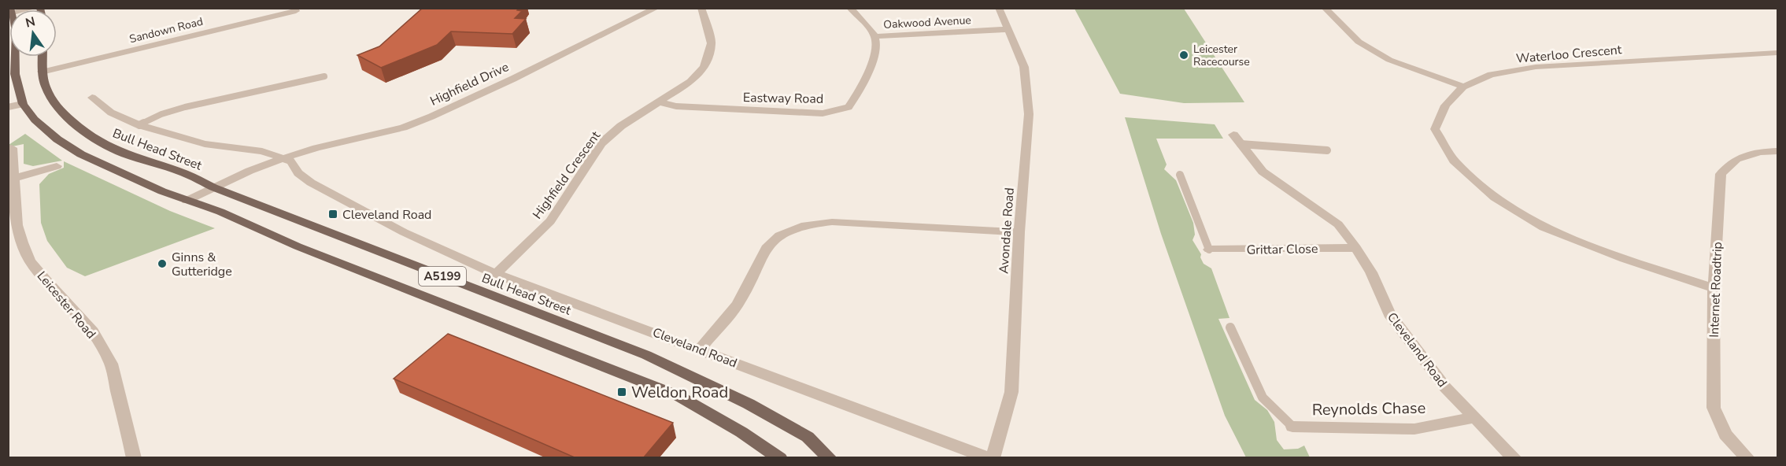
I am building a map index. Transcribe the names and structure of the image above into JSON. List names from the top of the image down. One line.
{"streets":{"main road":["Bull Head Street","A5199"],"street":["Oakwood Avenue","Sandown Road","Waterloo Crescent","Highfield Drive","Eastway Road","Highfield Crescent","Avondale Road","Grittar Close","Internet Roadtrip","Leicester Road","Cleveland Road","Reynolds Chase"]},"crossings":[["Oakwood Avenue","Eastway Road"],["Oakwood Avenue","Avondale Road"],["Sandown Road","Bull Head Street"],["Sandown Road","A5199"],["Waterloo Crescent","Internet Roadtrip"],["Highfield Drive","Bull Head Street"],["Highfield Drive","A5199"],["Highfield Drive","Cleveland Road"],["Eastway Road","Highfield Crescent"],["Bull Head Street","A5199"],["Highfield Crescent","Cleveland Road"],["Avondale Road","Cleveland Road"],["Grittar Close","Cleveland Road"],["Cleveland Road","Reynolds Chase"]],"places":{"other":["Leicester Racecourse","Ginns & Gutteridge"],"transit":["Cleveland Road","Weldon Road"]},"north":"top"}
